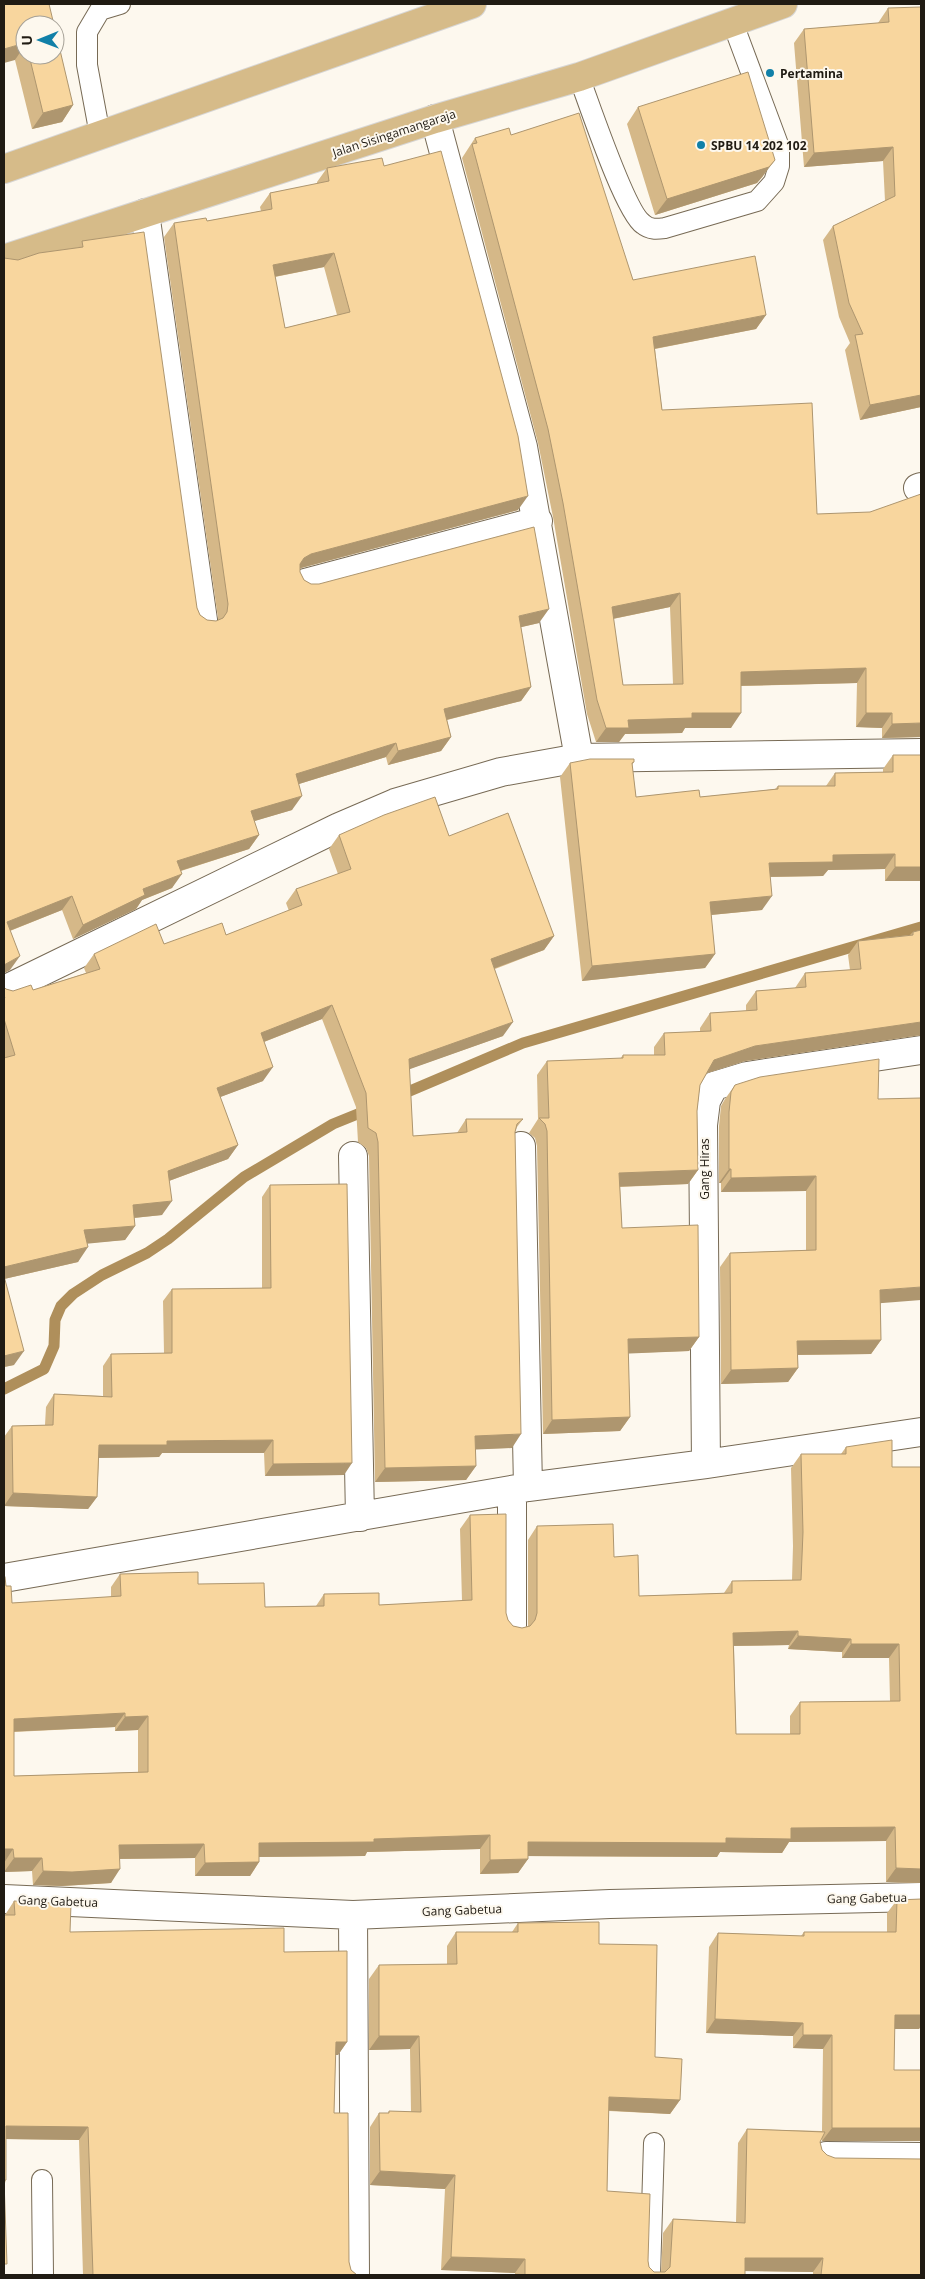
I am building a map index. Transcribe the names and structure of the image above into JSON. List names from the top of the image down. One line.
{"streets":{"main road":["Jalan Sisingamangaraja"],"street":["Gang Hiras","Gang Gabetua"]},"places":["Pertamina","SPBU 14 202 102"],"north":"left"}
